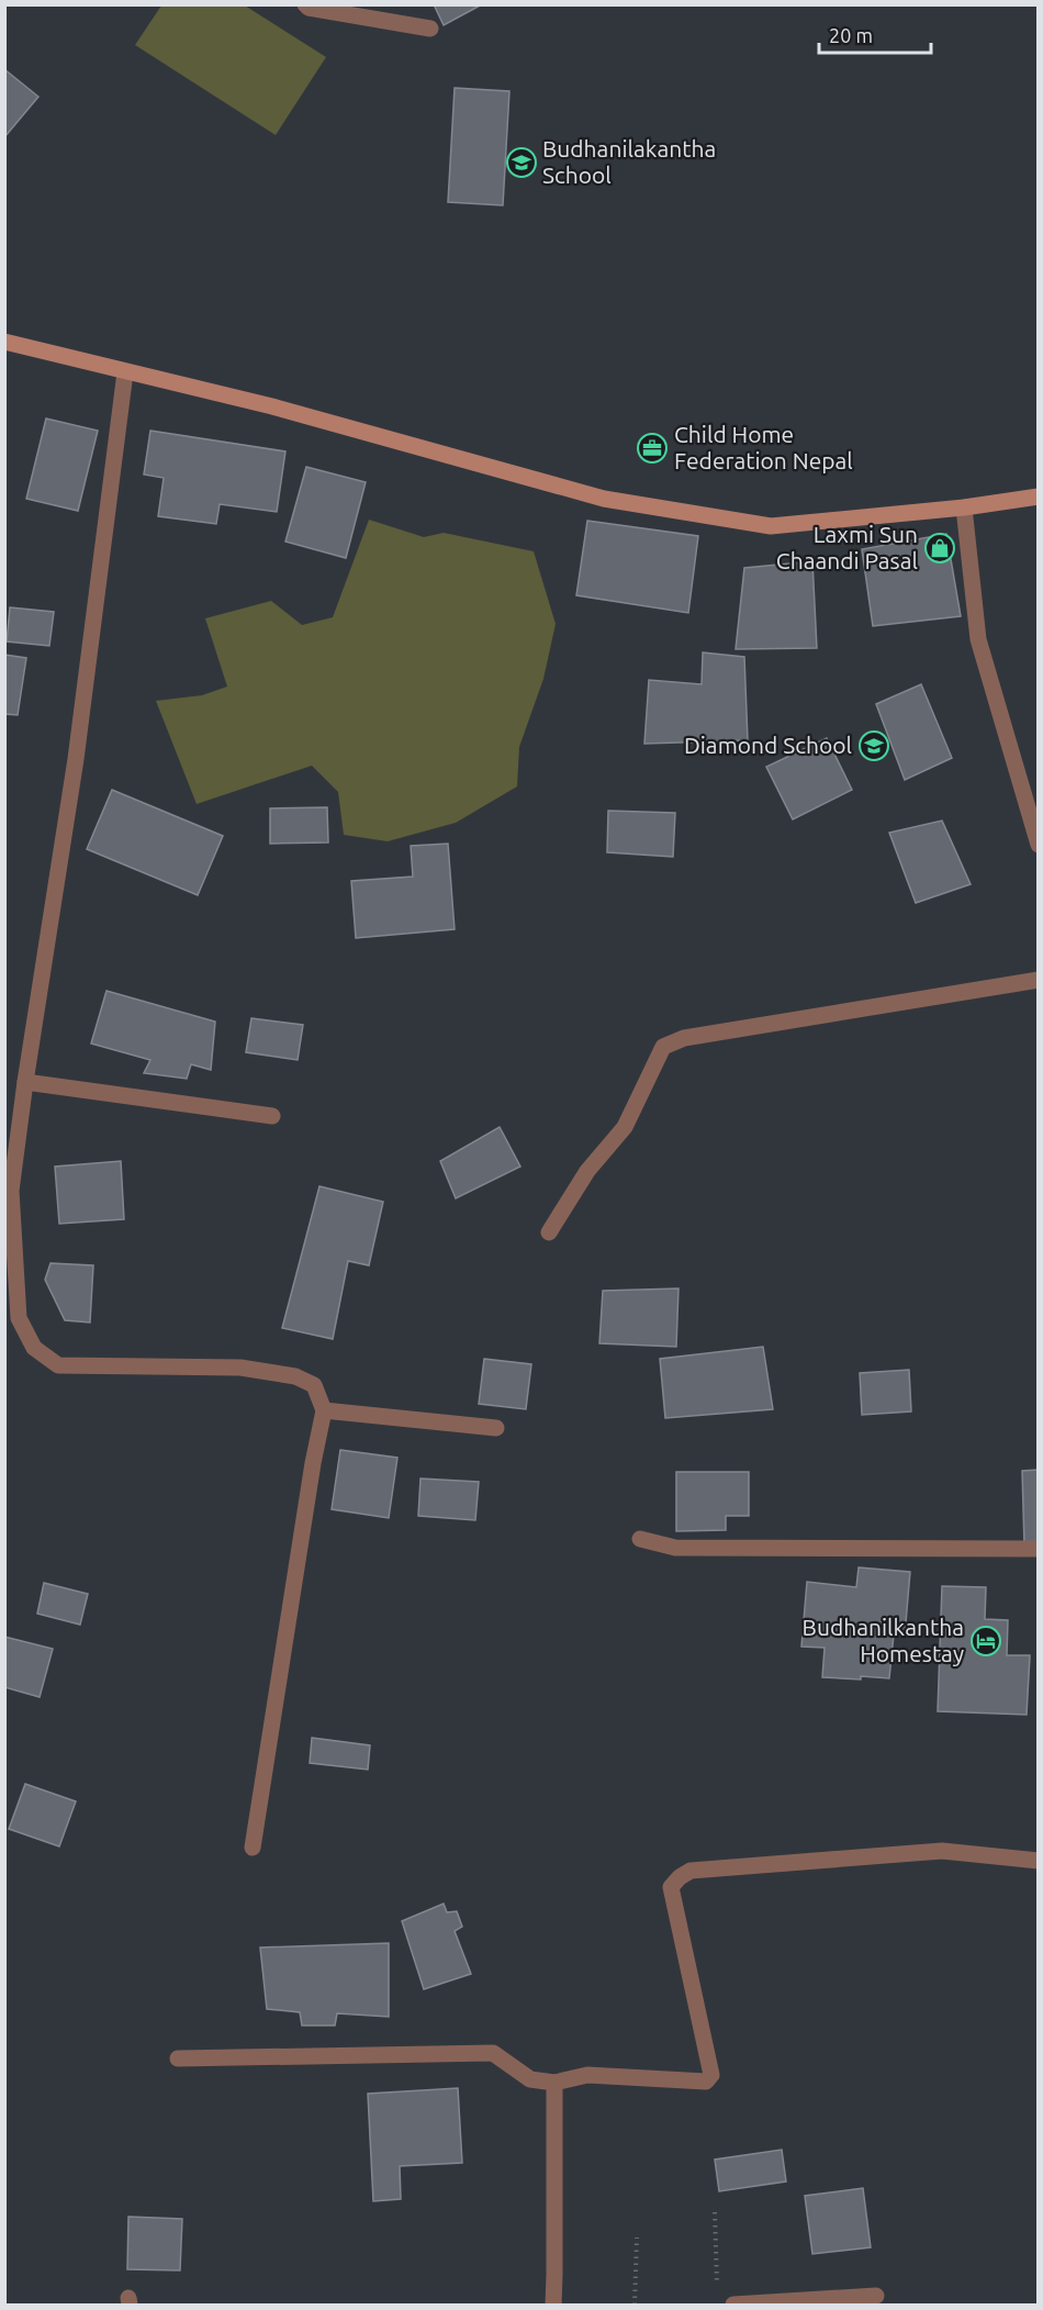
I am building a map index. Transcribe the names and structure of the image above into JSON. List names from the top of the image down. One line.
{"places":{"school or university":["Budhanilakantha School","Diamond School"],"office":["Child Home Federation Nepal"],"shop":["Laxmi Sun Chaandi Pasal"],"hotel":["Budhanilkantha Homestay"]},"scale_bar":"20 m"}
